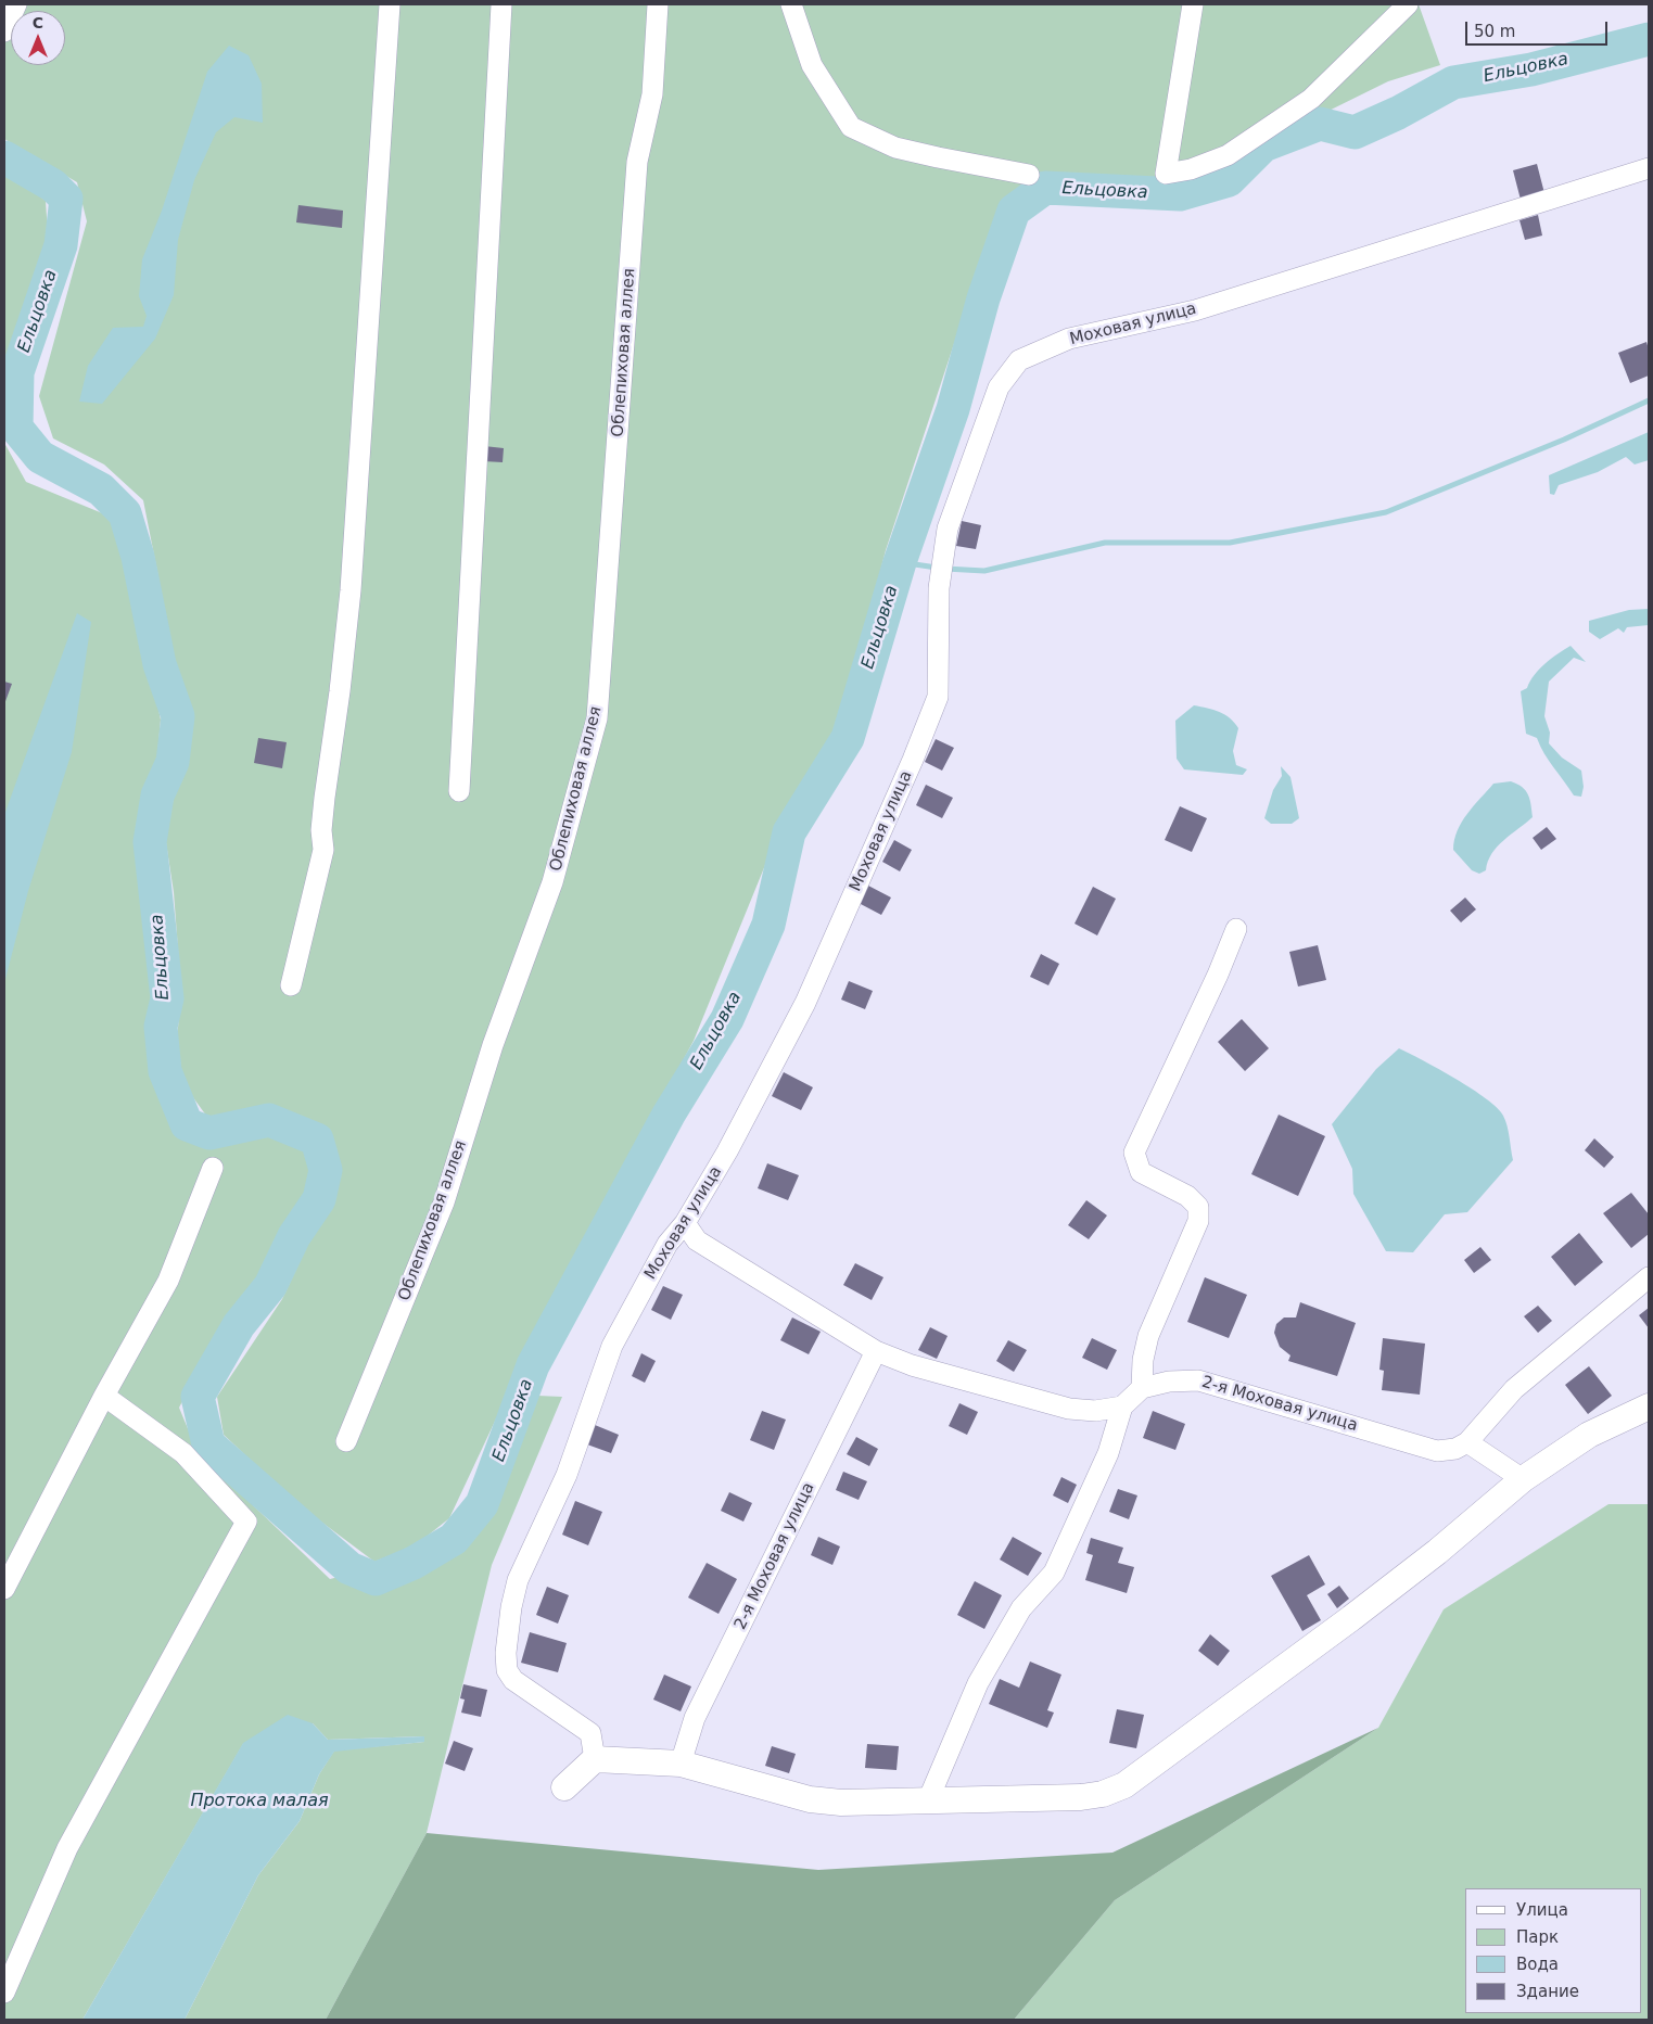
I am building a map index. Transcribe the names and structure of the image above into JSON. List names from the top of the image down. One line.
{"streets":{"street":["Моховая улица","Облепиховая аллея","2-я Моховая улица"]},"water":["Ельцовка","Протока малая"],"legend":["Улица","Парк","Вода","Здание"],"scale_bar":"50 m","north":"top"}
